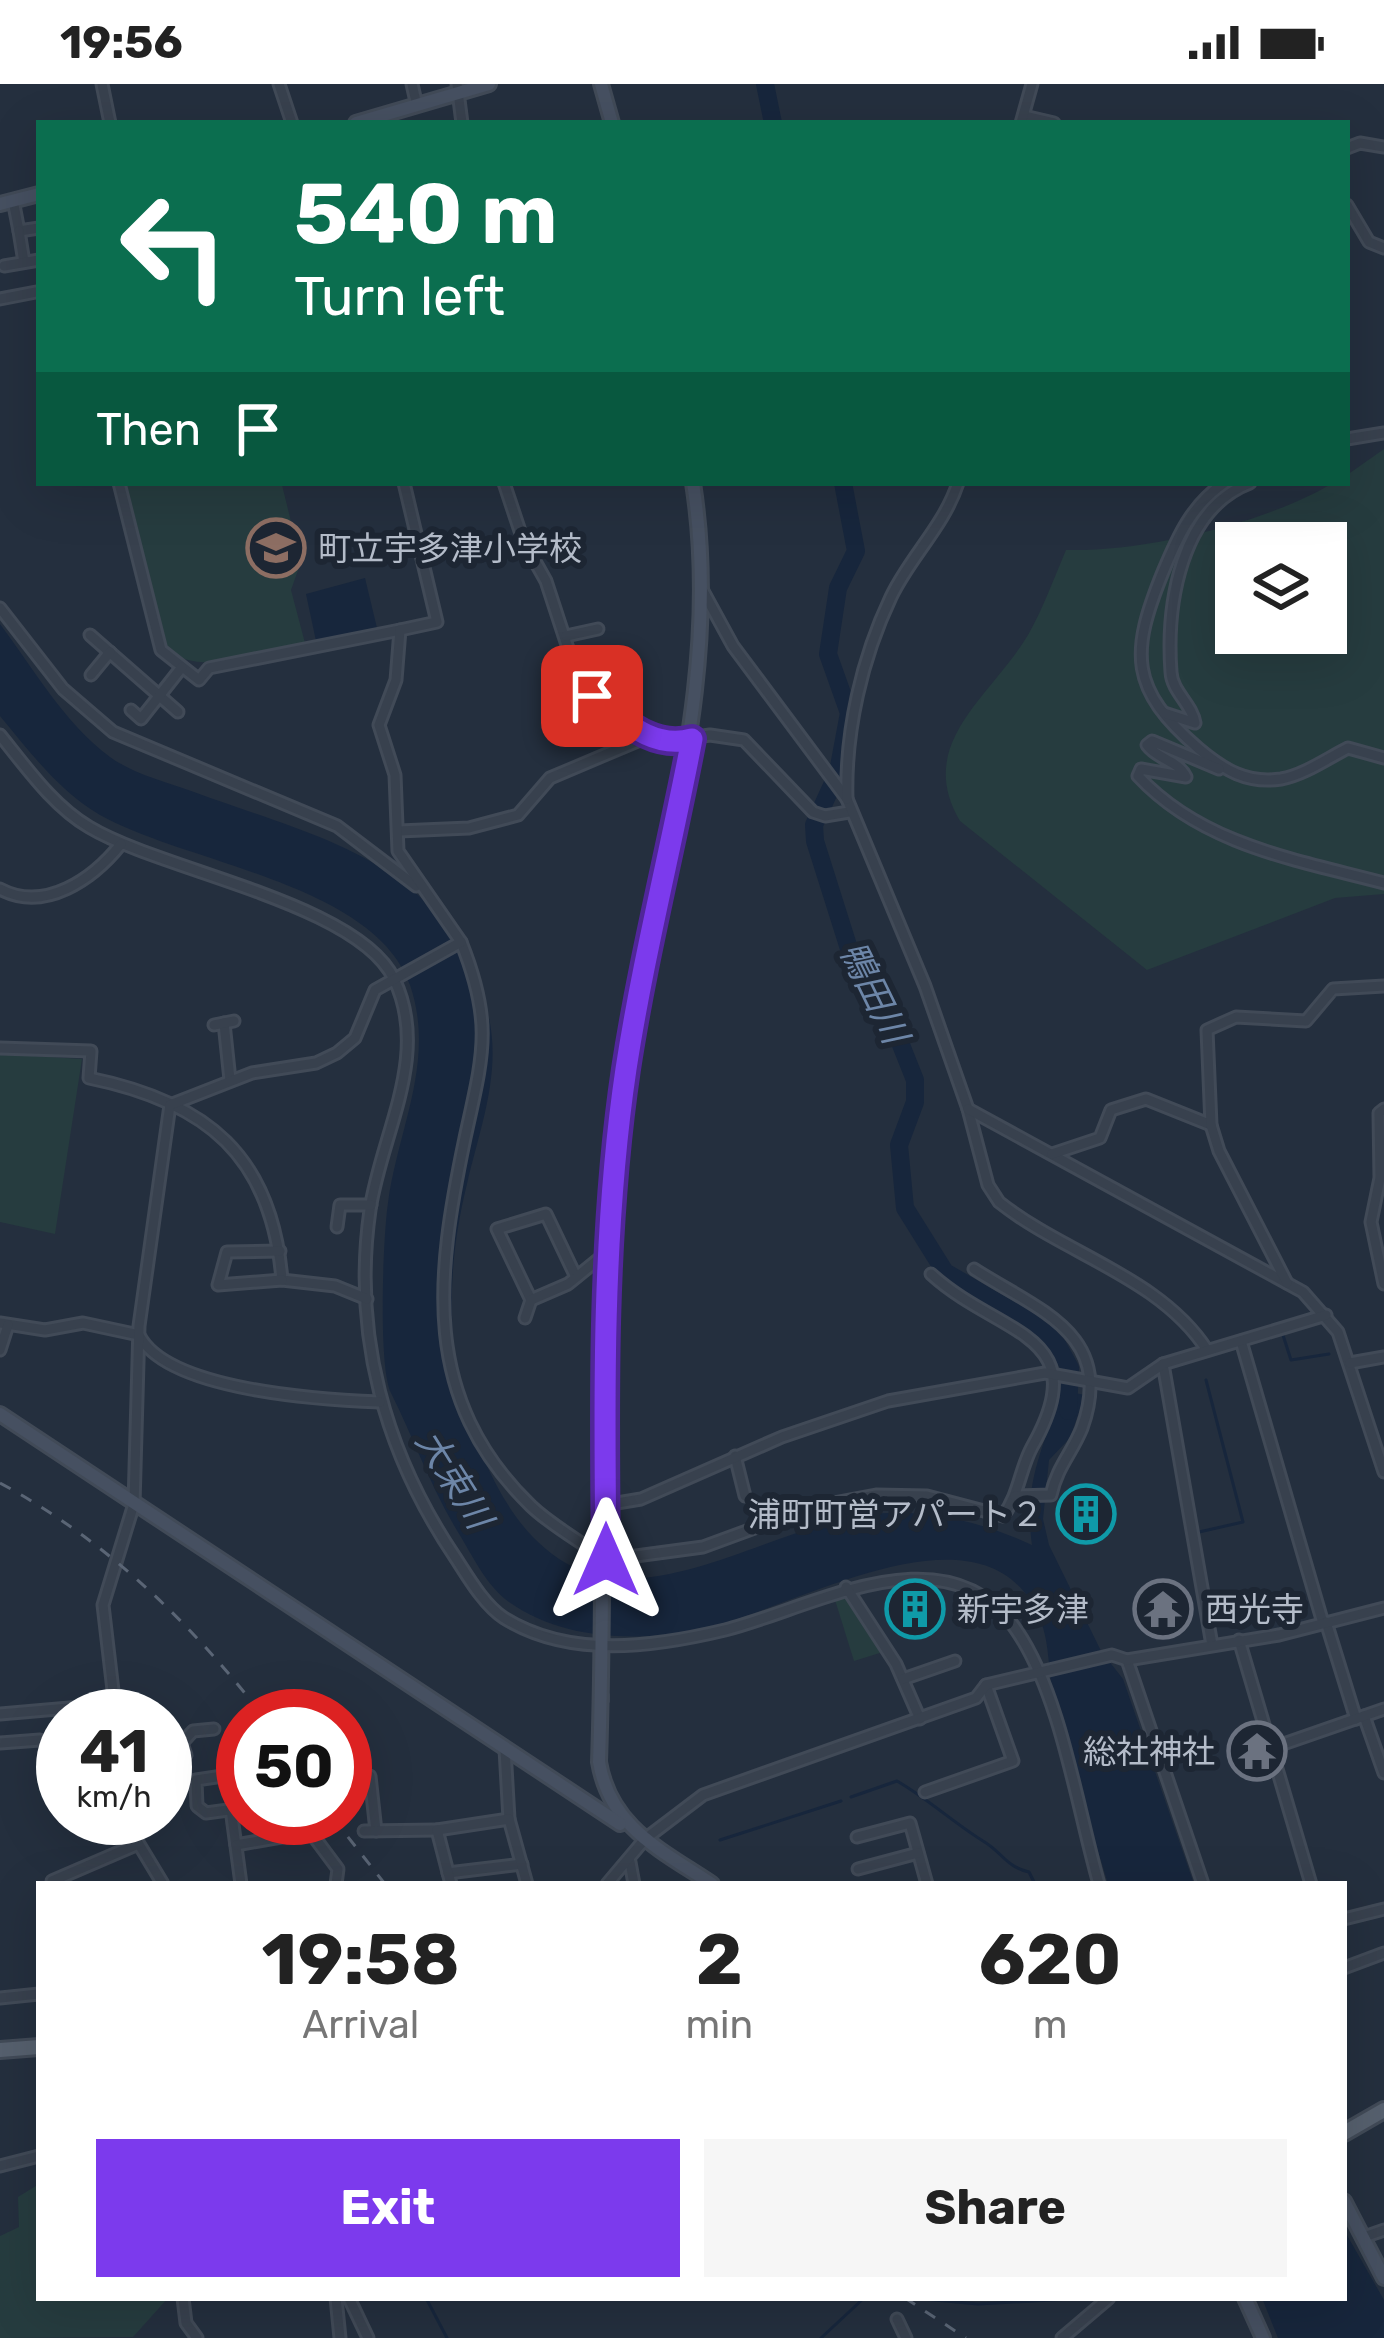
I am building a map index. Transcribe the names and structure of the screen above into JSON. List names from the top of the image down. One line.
{"water":["鴨田川","大束川"],"places":{"school or university":["町立宇多津小学校"],"building":["浦町町営アパート２","新宇多津"],"temple":["西光寺","総社神社"]},"page":{"status":"19:56","turn":["540 m","Turn left"],"then":"Then","speed":"41 km/h","limit":"50","eta":["19:58","Arrival","2","min","620","m"],"buttons":["Exit","Share"]}}
